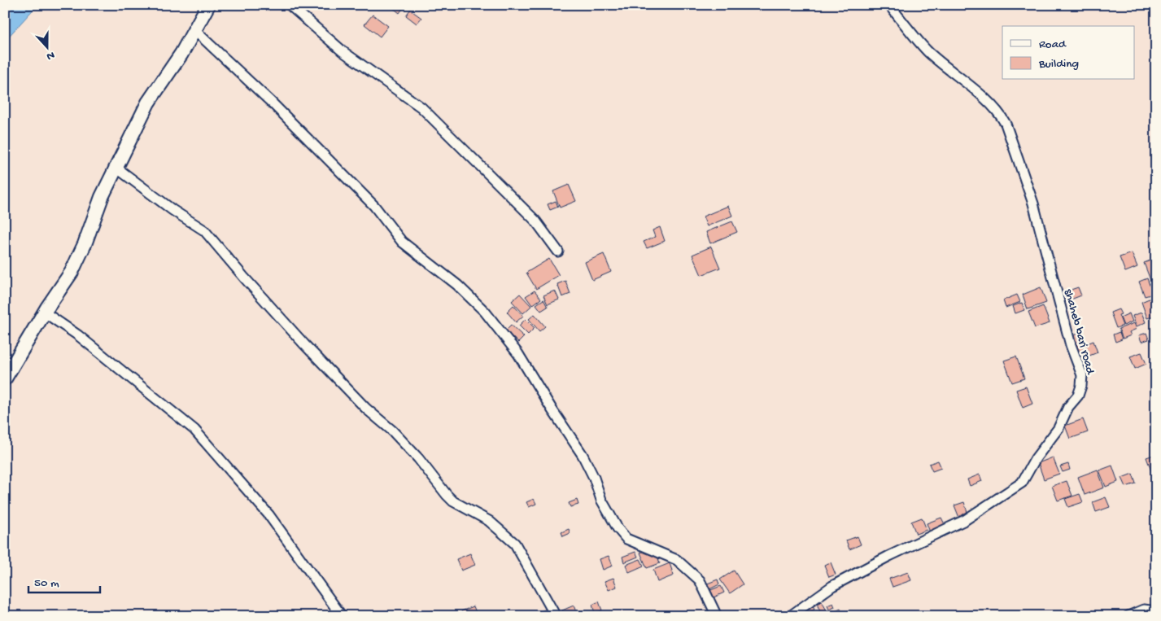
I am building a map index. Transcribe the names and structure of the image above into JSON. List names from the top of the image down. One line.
{"streets":{"street":["shaheb bari road"]},"legend":["Road","Building"],"scale_bar":"50 m","north":"bottom"}
